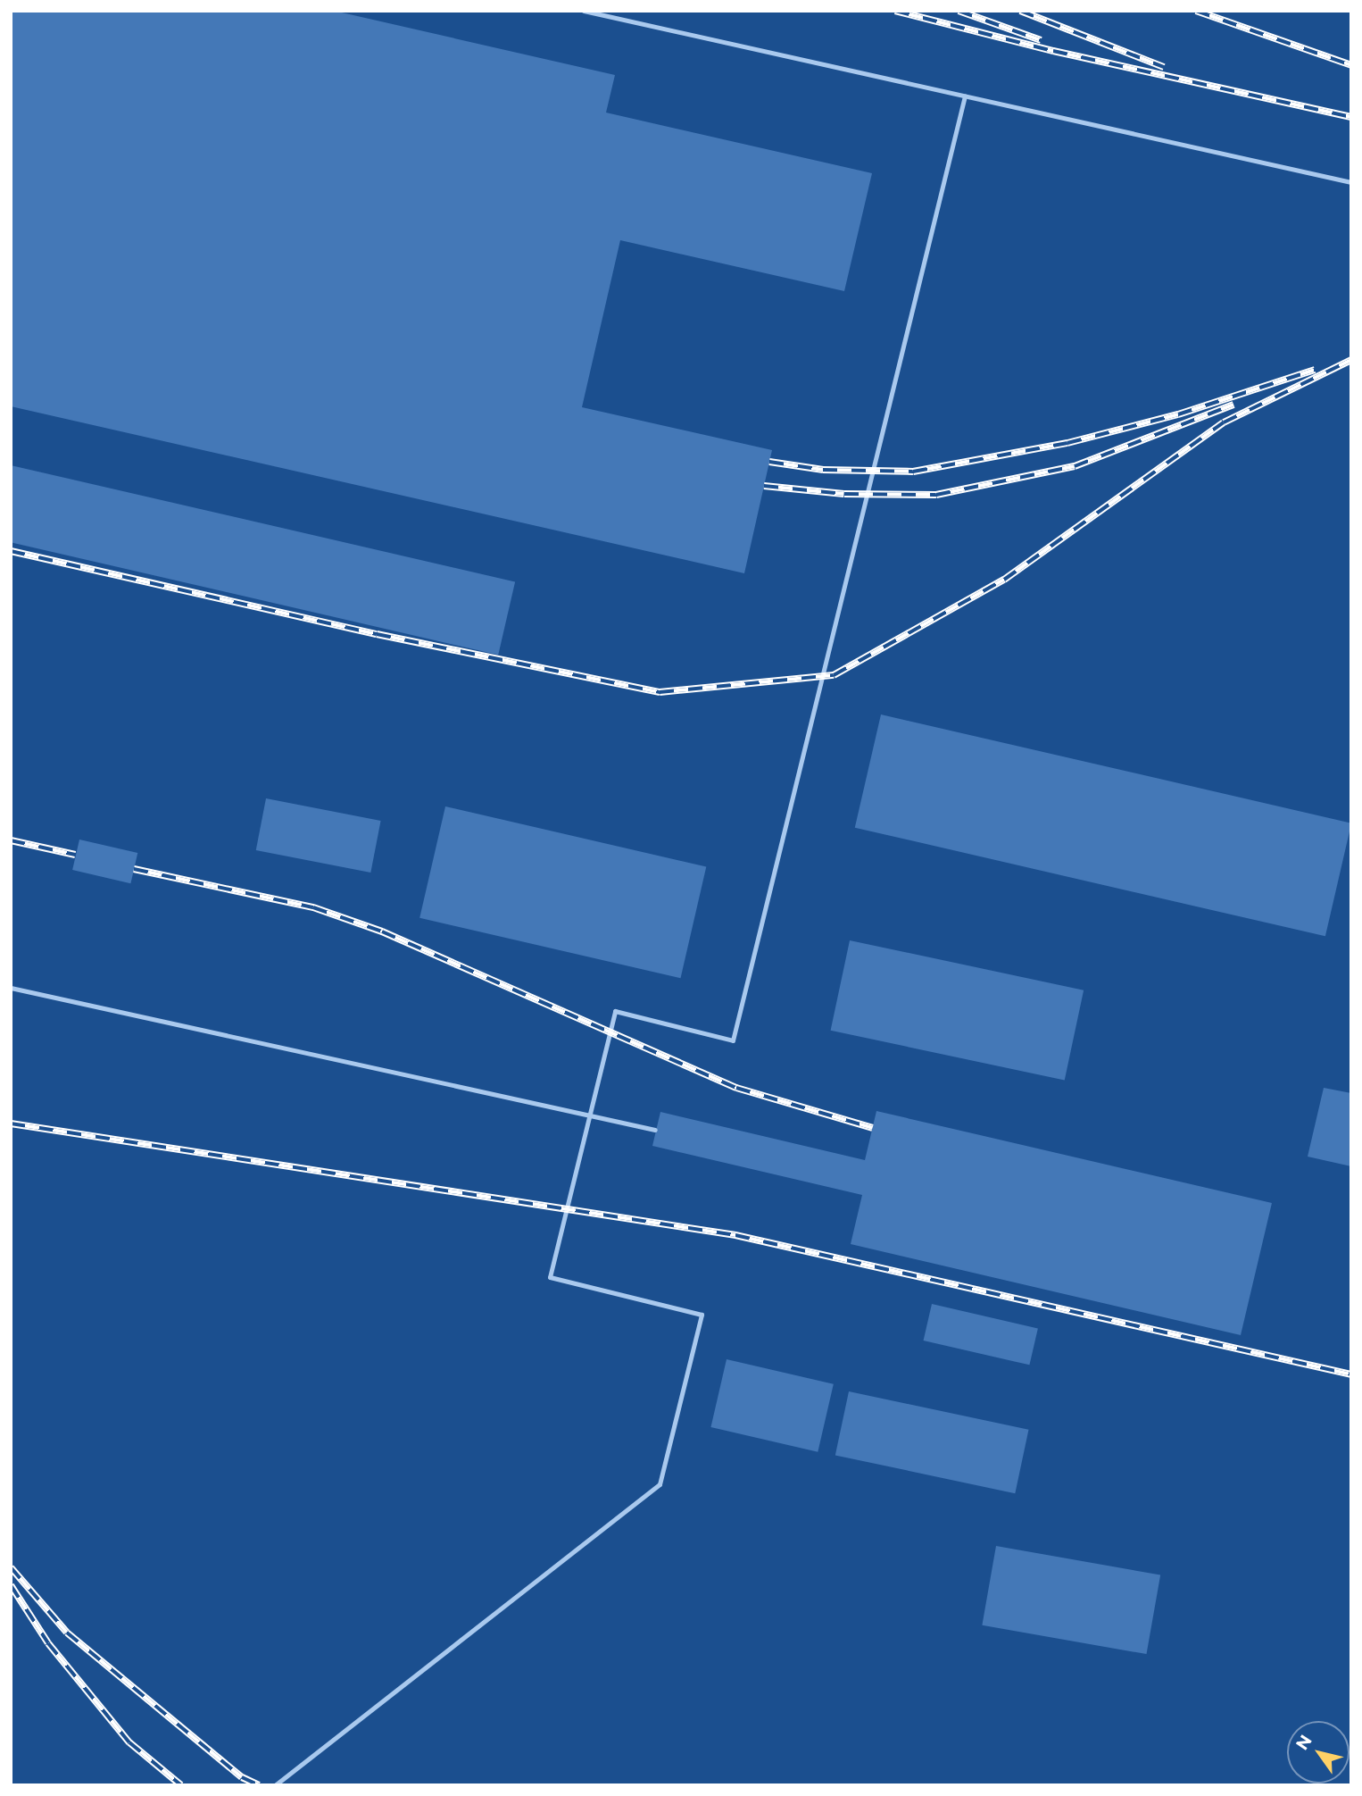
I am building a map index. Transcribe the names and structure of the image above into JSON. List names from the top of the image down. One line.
{"north":"top left"}
